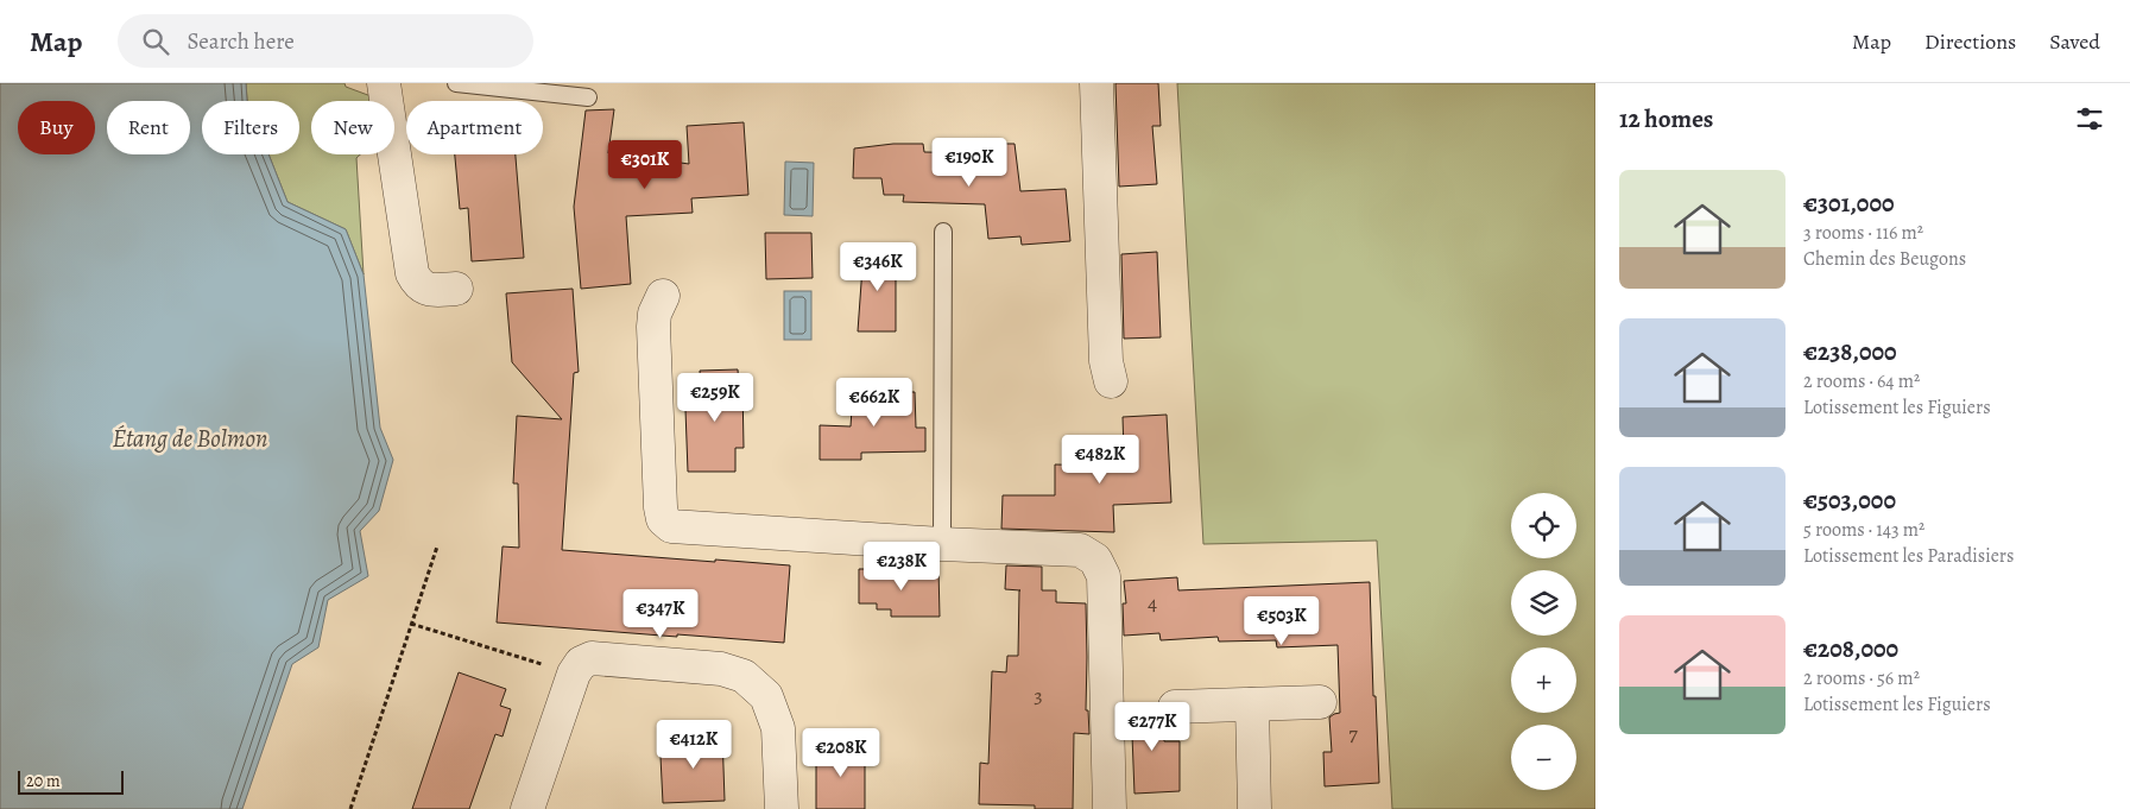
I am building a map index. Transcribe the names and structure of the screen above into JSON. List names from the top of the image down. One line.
{"water":["Étang de Bolmon"],"house_numbers":["4","3","7"],"scale_bar":"20 m","page":{"header":"Map","search":"Search here","nav":["Map","Directions","Saved"],"heading":"12 homes","chip":["Buy","Rent","Filters","New","Apartment"],"price":["€190K","€301K","€346K","€259K","€662K","€482K","€238K","€347K","€503K","€277K","€412K","€208K"],"list":[{"name":"€301,000","note":"3 rooms · 116 m² · Chemin des Beugons"},{"name":"€238,000","note":"2 rooms · 64 m² · Lotissement les Figuiers"},{"name":"€503,000","note":"5 rooms · 143 m² · Lotissement les Paradisiers"},{"name":"€208,000","note":"2 rooms · 56 m² · Lotissement les Figuiers"}],"map_buttons":["+","−"],"scale":"20 m"}}
